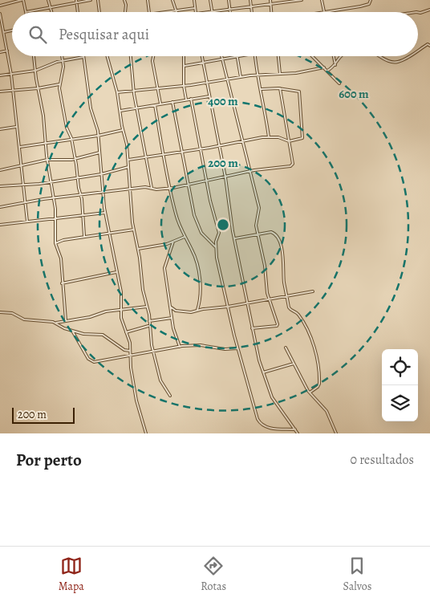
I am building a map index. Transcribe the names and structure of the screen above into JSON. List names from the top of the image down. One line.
{"scale_bar":"200 m","page":{"search":"Pesquisar aqui","scale":"200 m","heading":["Por perto","0 resultados"],"nav":["Mapa","Rotas","Salvos"]},"rings":["600 m","400 m","200 m"]}
